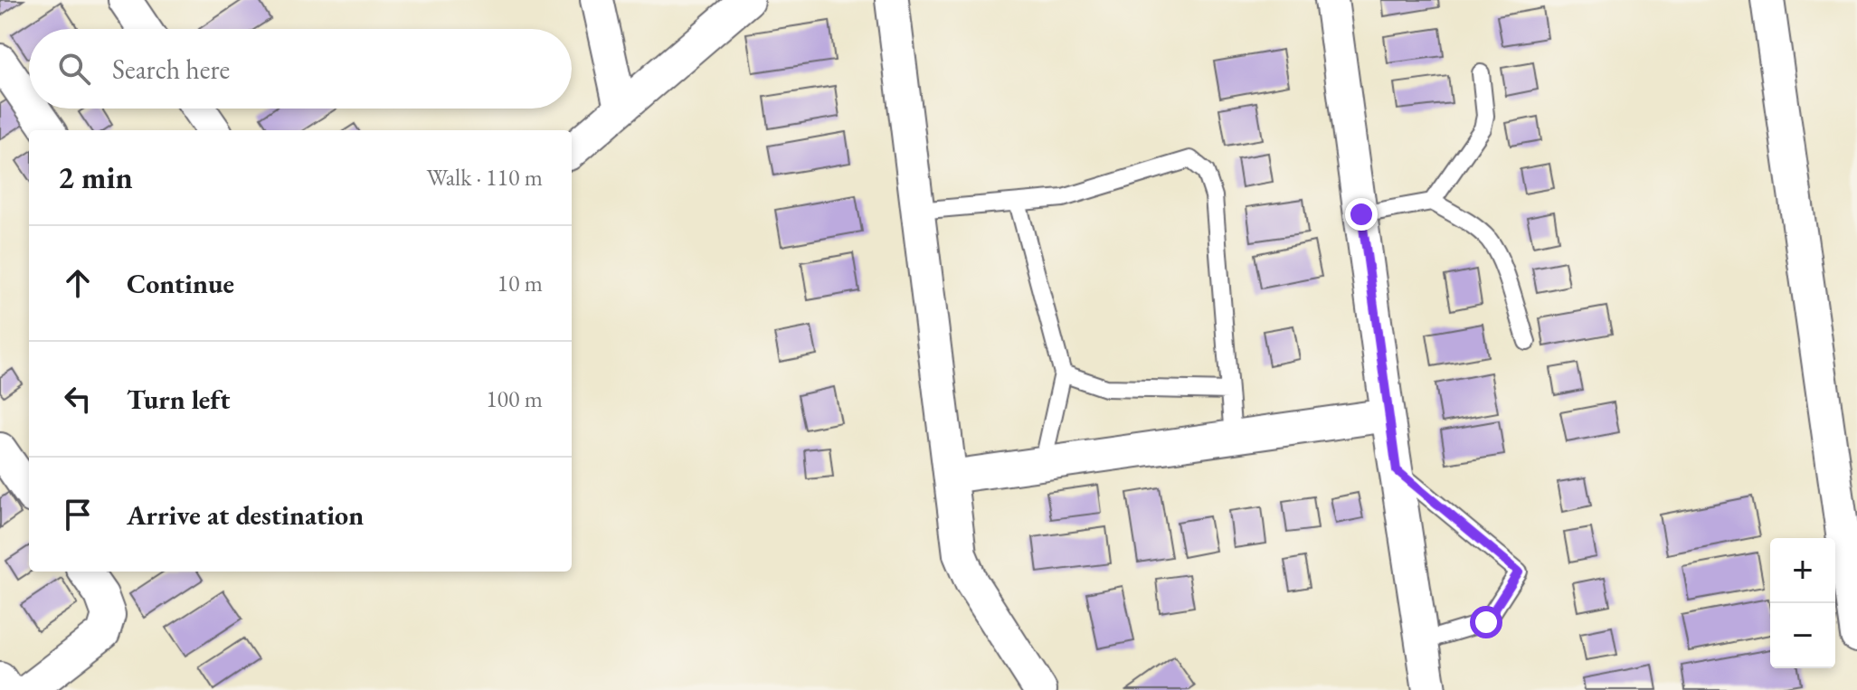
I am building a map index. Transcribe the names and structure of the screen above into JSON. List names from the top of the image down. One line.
{"page":{"search":"Search here","heading":["2 min","Walk · 110 m"],"list":[["Continue","10 m"],["Turn left","100 m"],"Arrive at destination"],"map_buttons":["+","−"]}}
